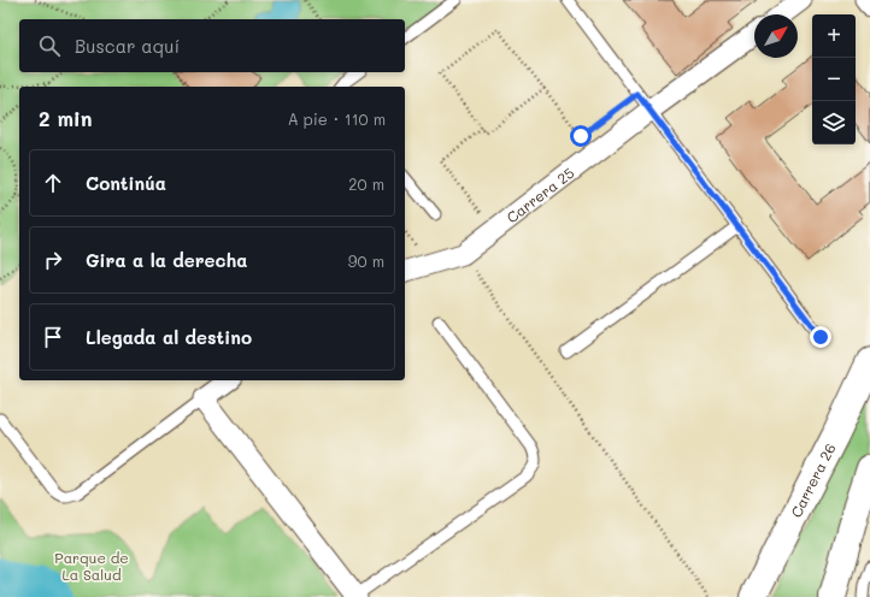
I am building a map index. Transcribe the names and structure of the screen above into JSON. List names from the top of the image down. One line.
{"streets":{"main road":["Carrera 26"],"street":["Carrera 25"]},"parks":["Parque de La Salud"],"north":"top right","page":{"map_buttons":["+","−"],"search":"Buscar aquí","heading":["2 min","A pie · 110 m"],"list":[["Continúa","20 m"],["Gira a la derecha","90 m"],"Llegada al destino"]}}
